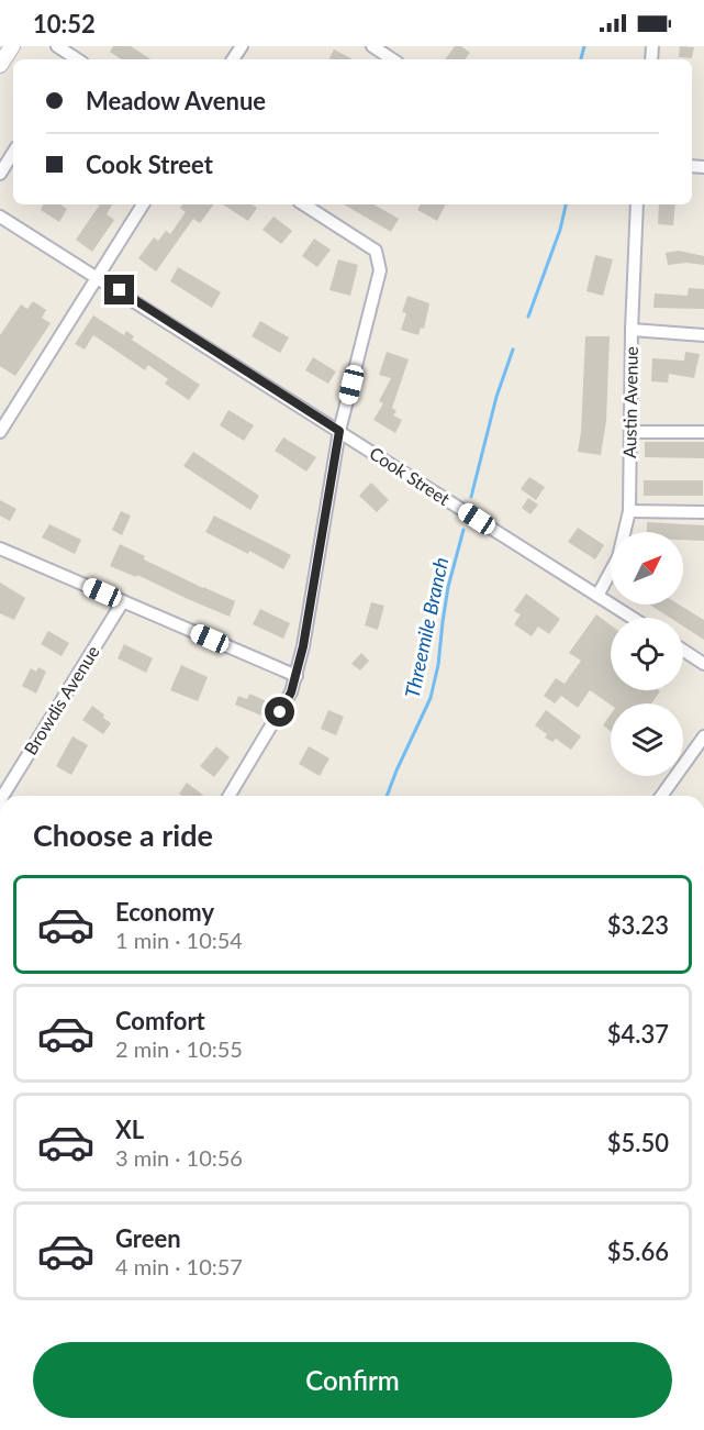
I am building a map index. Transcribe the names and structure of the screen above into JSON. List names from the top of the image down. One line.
{"streets":{"street":["Austin Avenue","Cook Street","Browdis Avenue"]},"crossings":[["Austin Avenue","Cook Street"]],"water":["Threemile Branch"],"north":"top right","page":{"status":"10:52","banner":["Meadow Avenue","Cook Street"],"heading":"Choose a ride","list":[{"name":"Economy","note":"1 min · 10:54","value":"$3.23"},{"name":"Comfort","note":"2 min · 10:55","value":"$4.37"},{"name":"XL","note":"3 min · 10:56","value":"$5.50"},{"name":"Green","note":"4 min · 10:57","value":"$5.66"}],"buttons":"Confirm"}}
